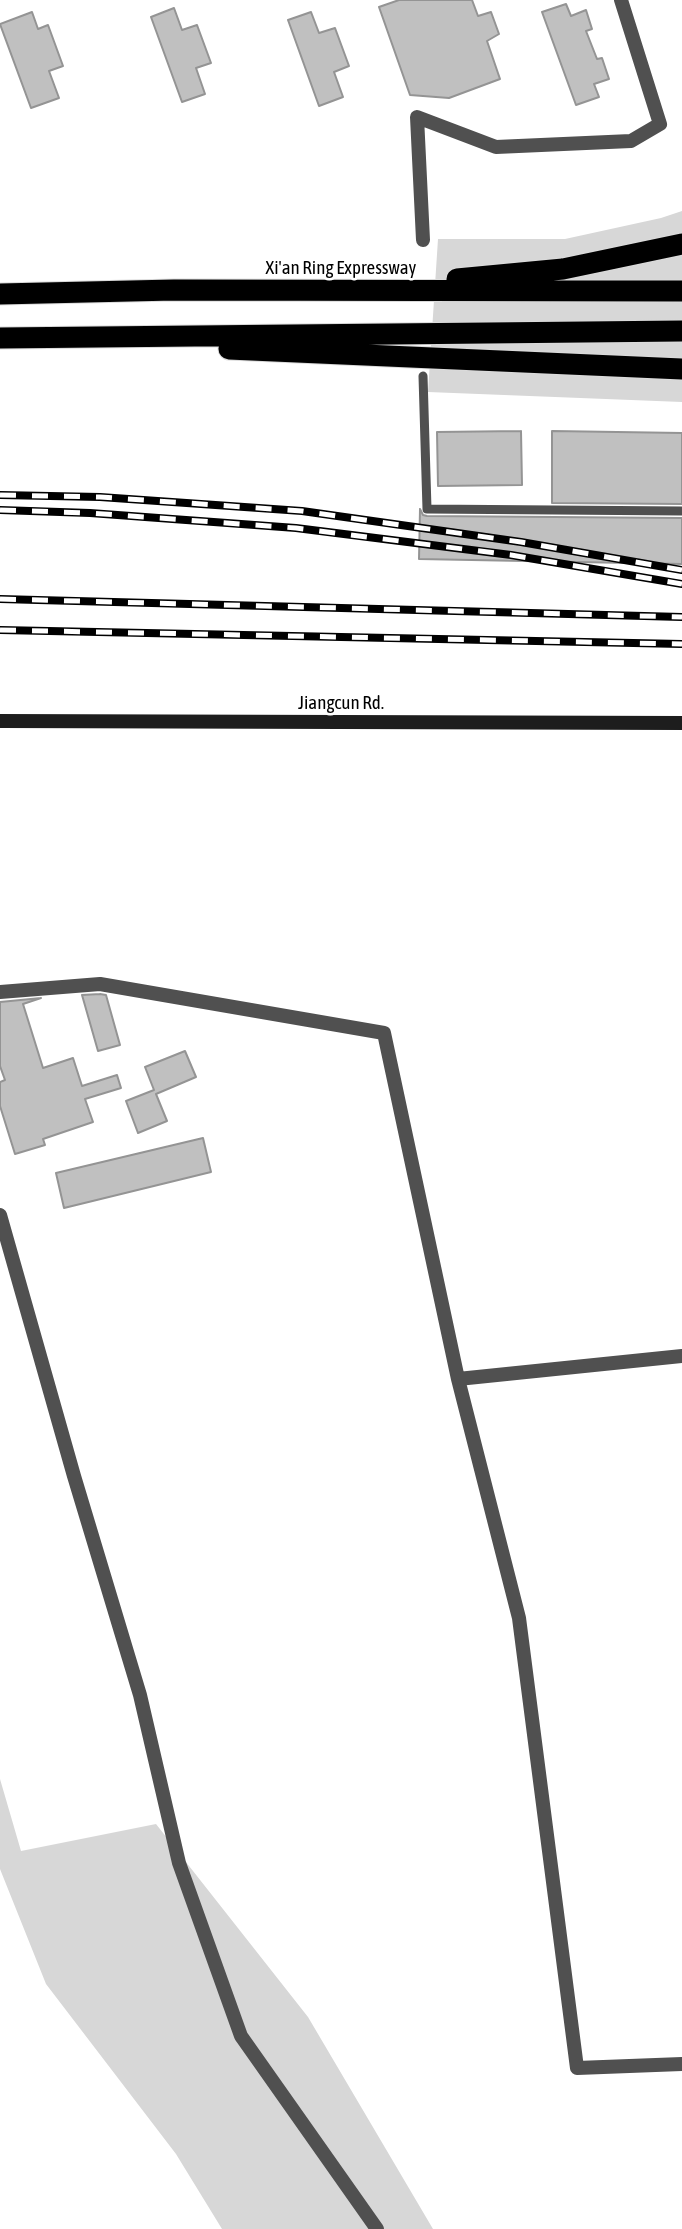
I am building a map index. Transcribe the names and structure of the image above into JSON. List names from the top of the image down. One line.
{"streets":{"highway":["Xi'an Ring Expressway"],"street":["Jiangcun Rd."]}}
